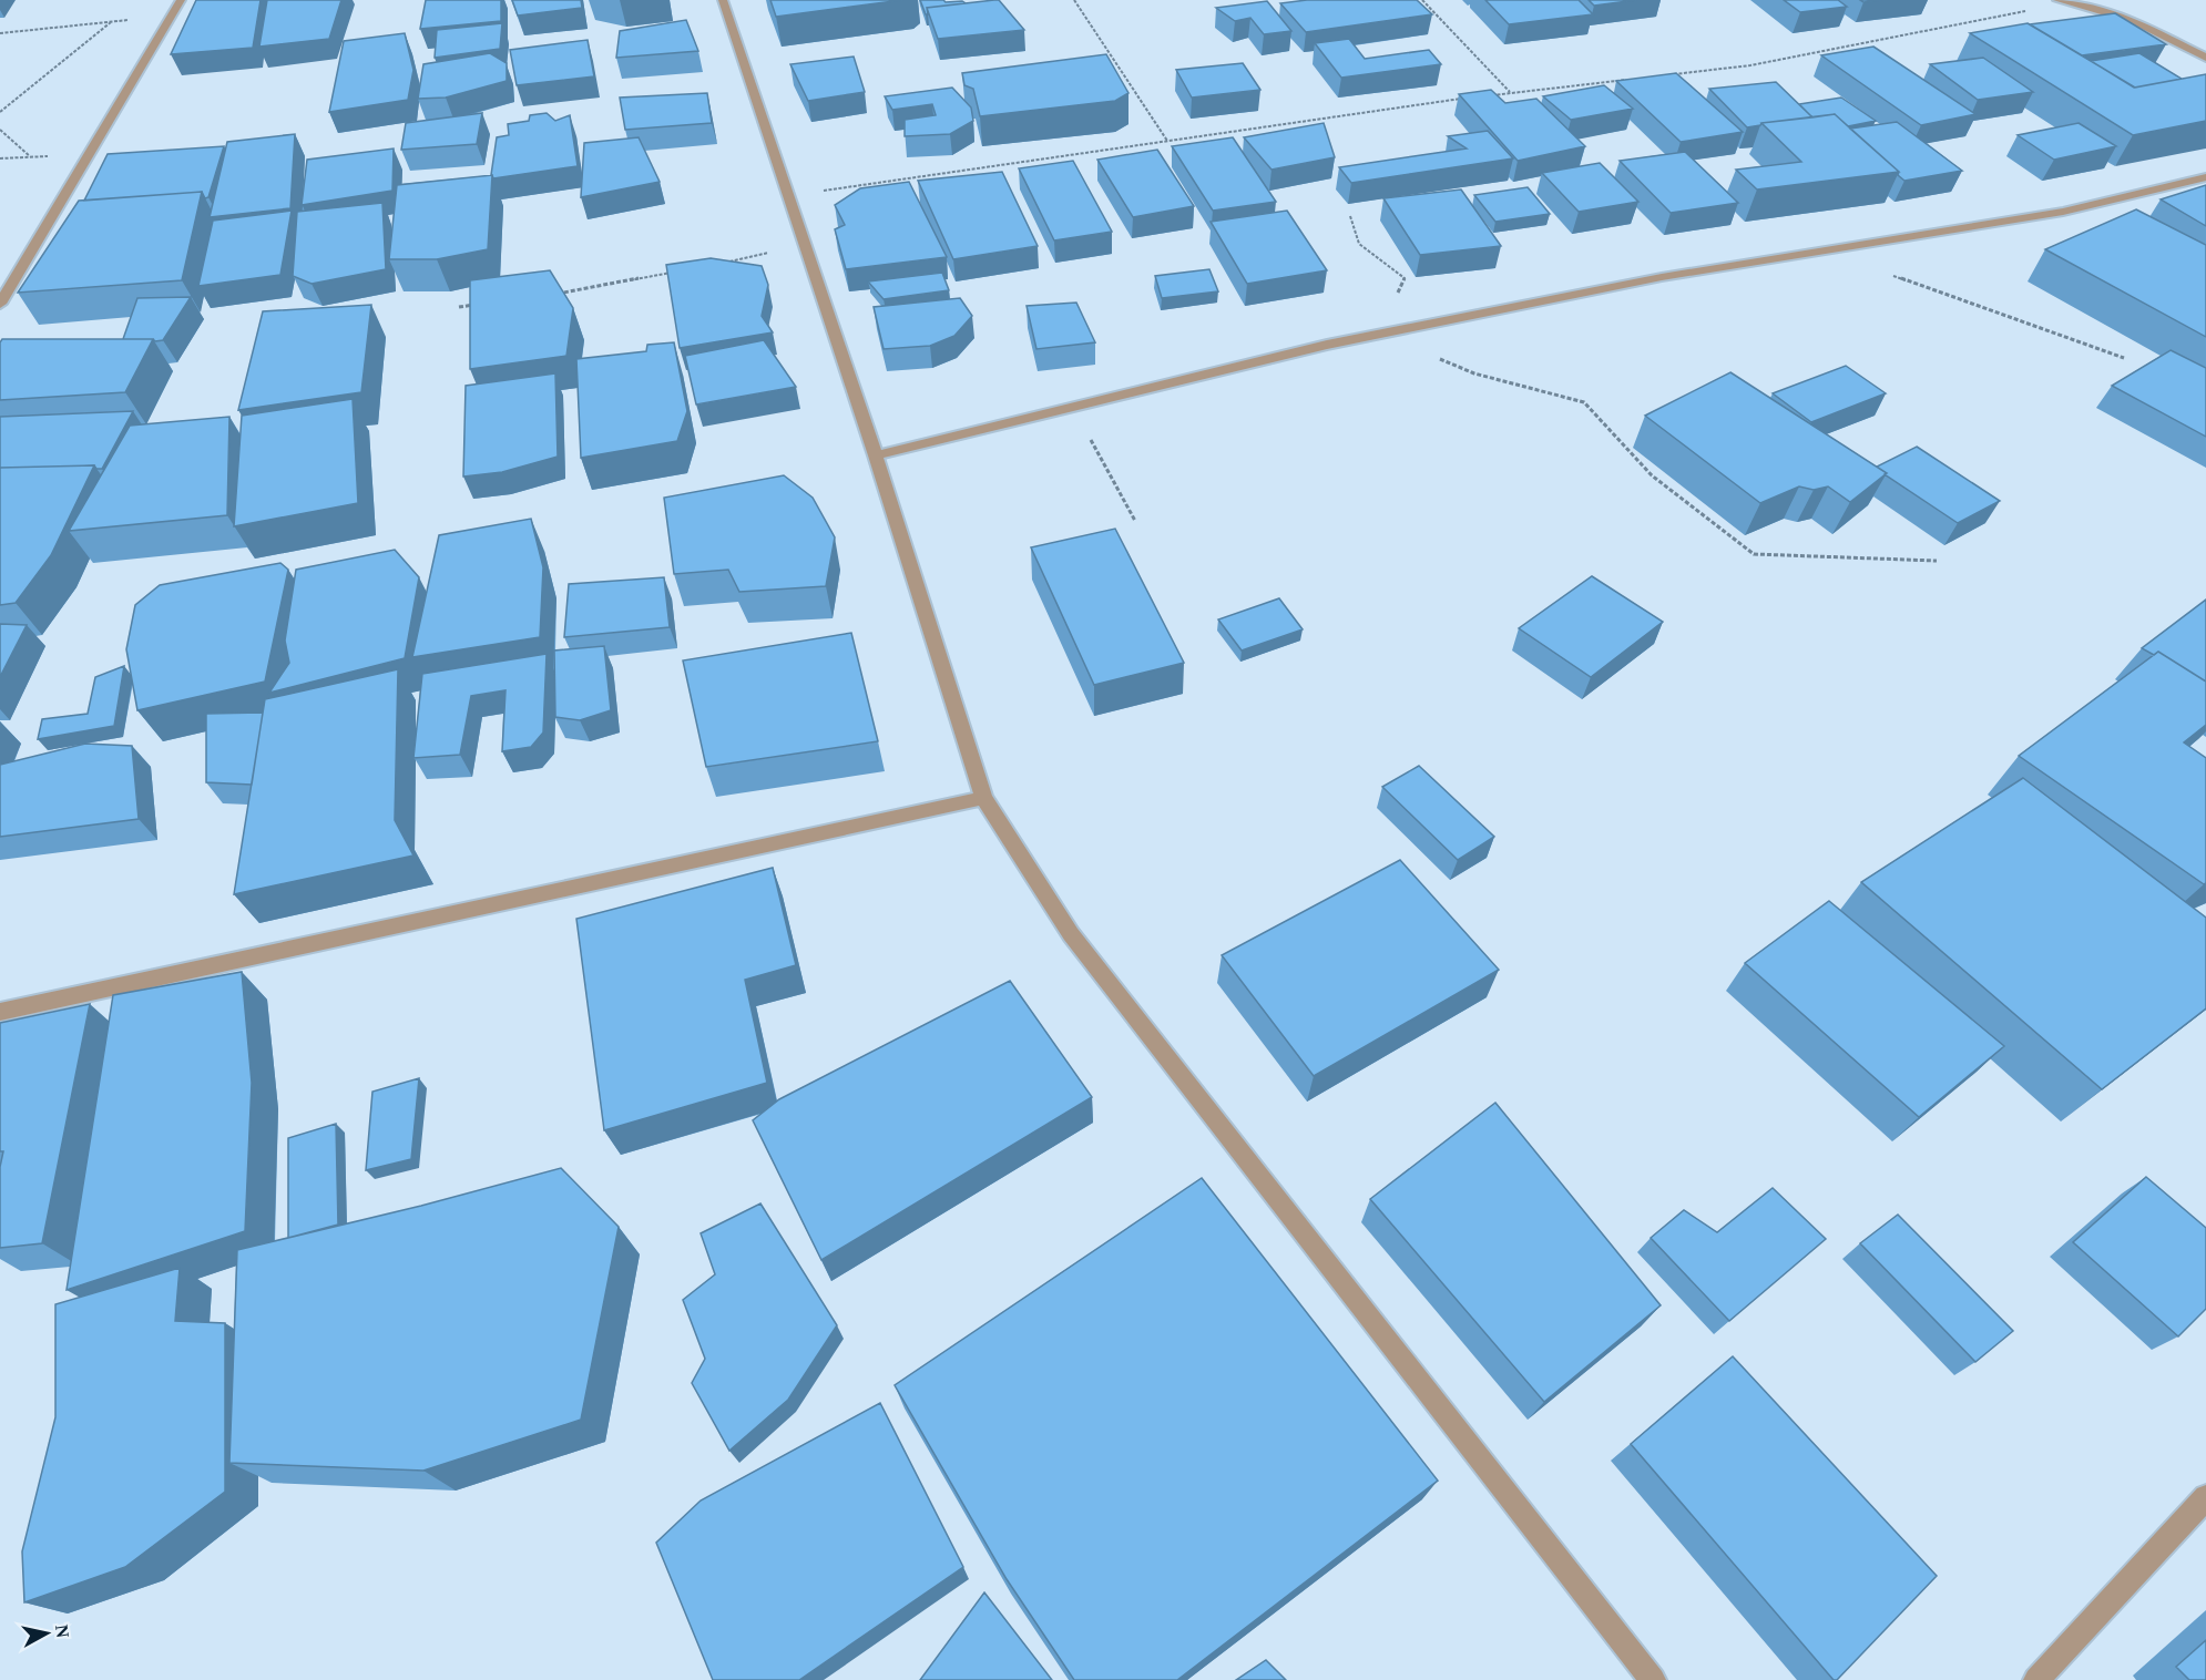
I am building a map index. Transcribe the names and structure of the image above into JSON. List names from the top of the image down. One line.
{"north":"right"}
